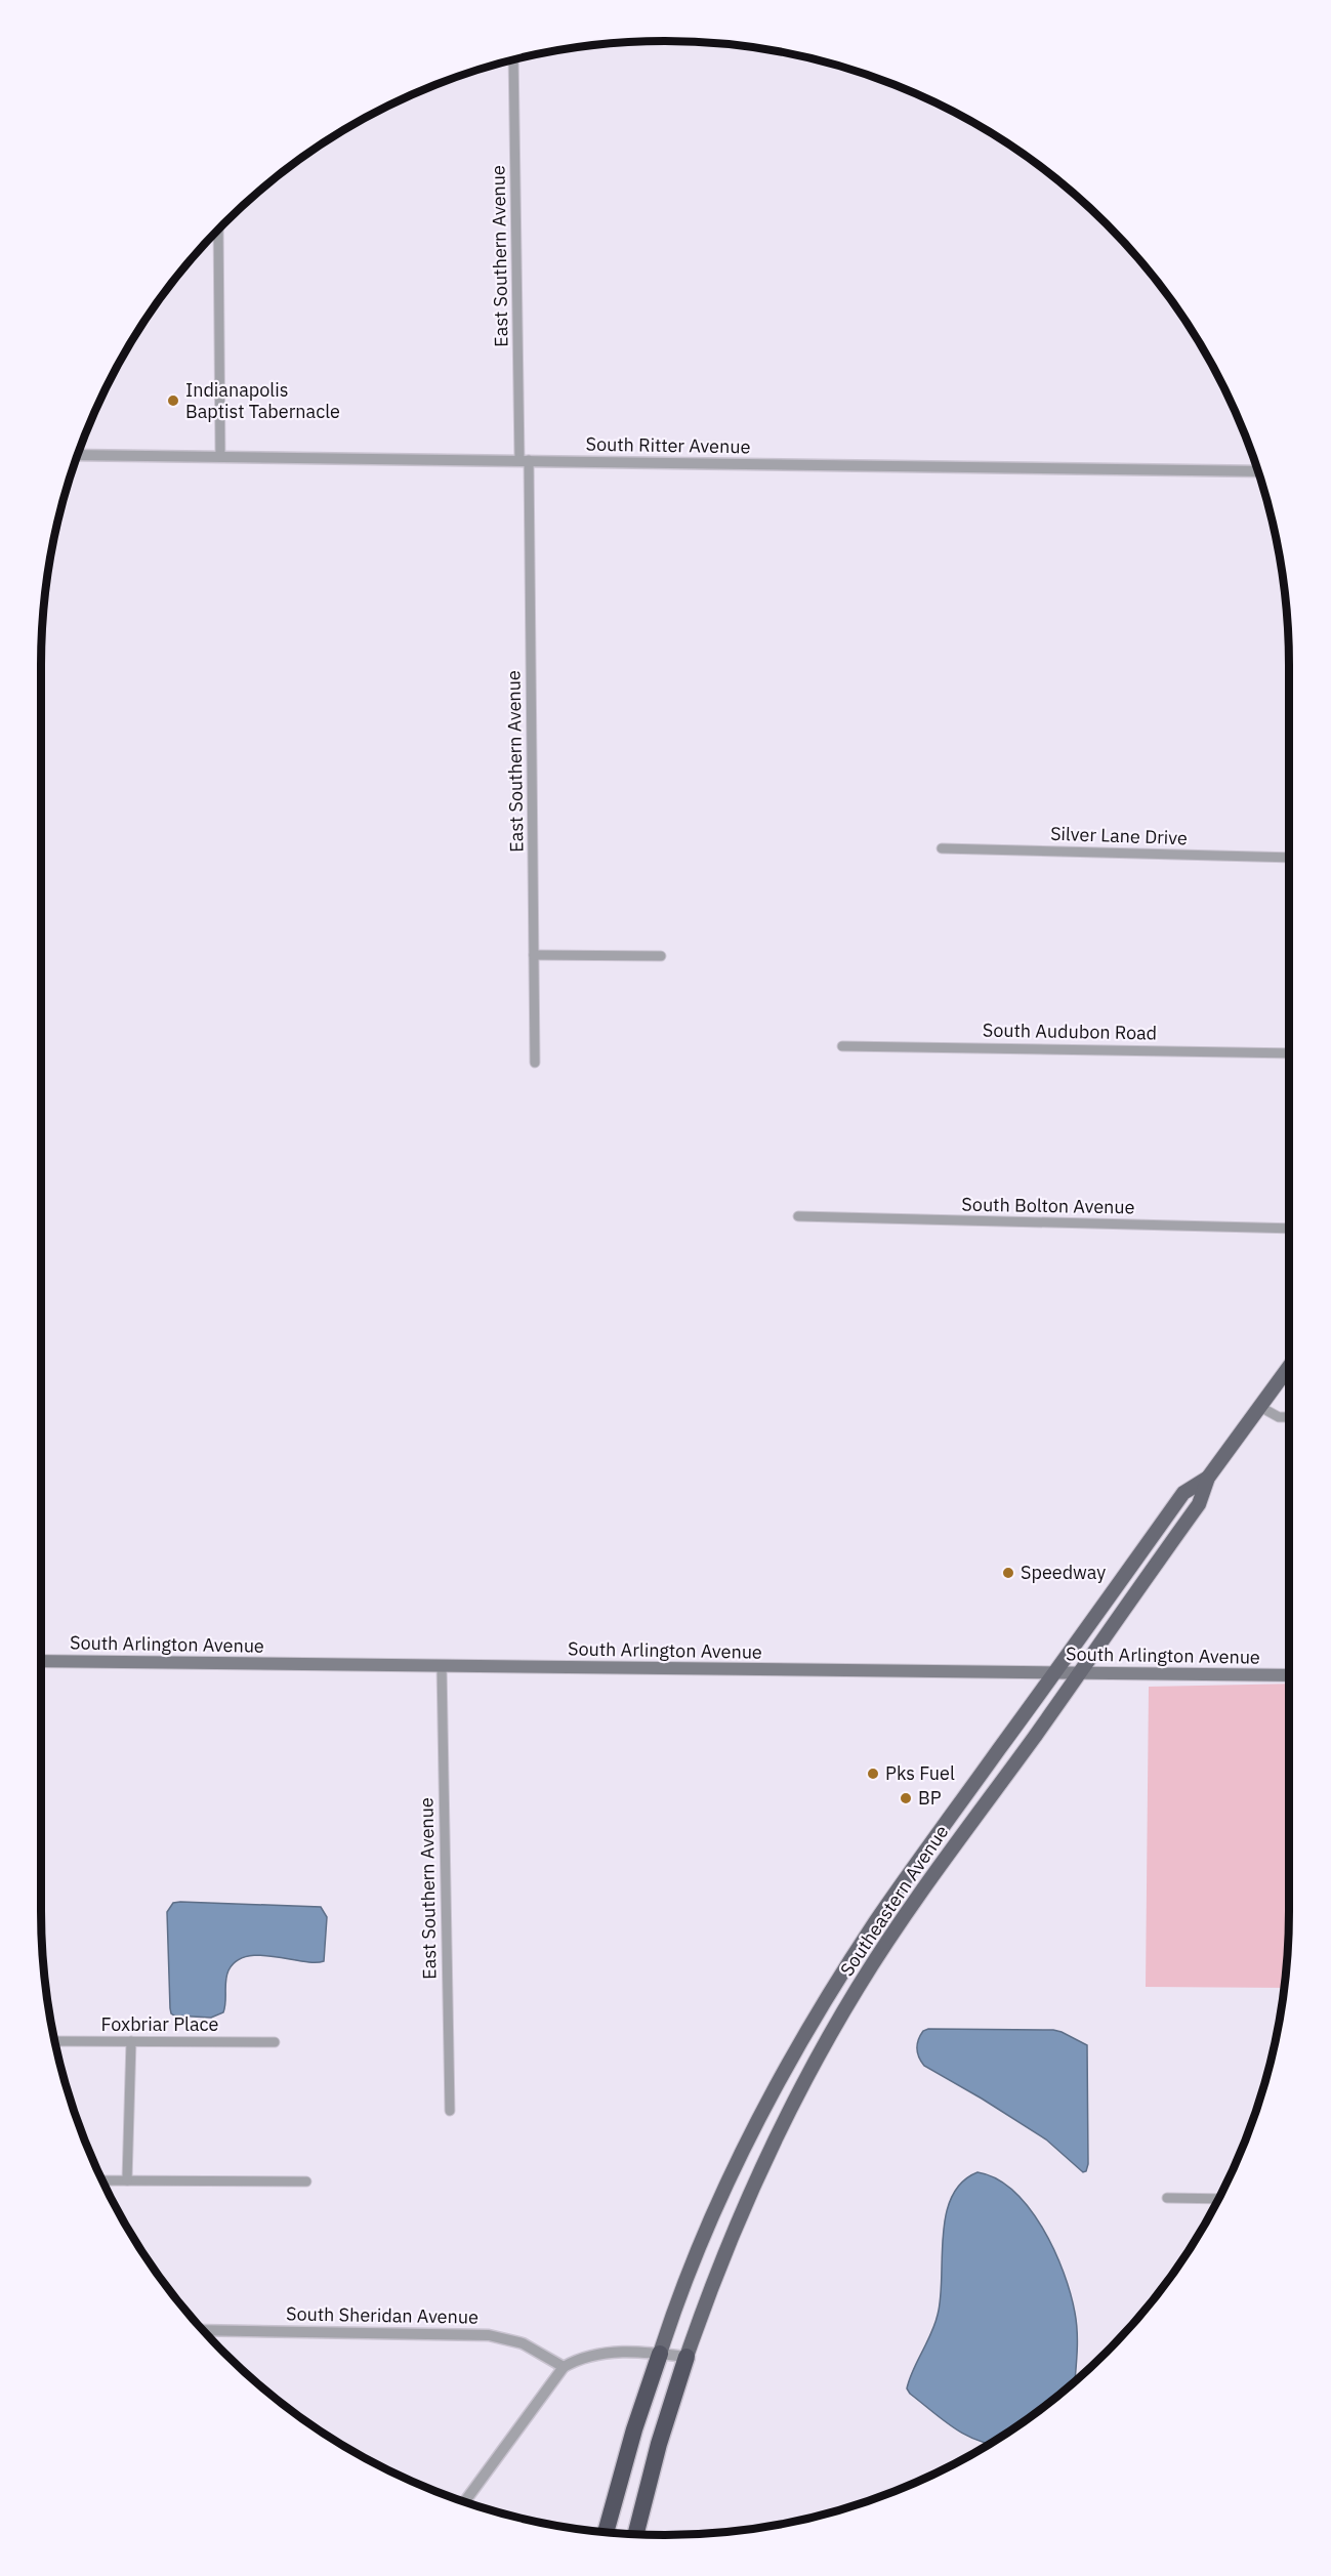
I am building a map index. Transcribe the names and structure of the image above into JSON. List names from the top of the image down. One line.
{"streets":{"main road":["South Arlington Avenue","Southeastern Avenue"],"street":["East Southern Avenue","South Ritter Avenue","Silver Lane Drive","South Audubon Road","South Bolton Avenue","Foxbriar Place","South Sheridan Avenue"]},"crossings":[["East Southern Avenue","South Ritter Avenue"],["East Southern Avenue","South Arlington Avenue"],["South Arlington Avenue","Southeastern Avenue"]],"places":["Indianapolis Baptist Tabernacle","Speedway","Pks Fuel","BP"]}
